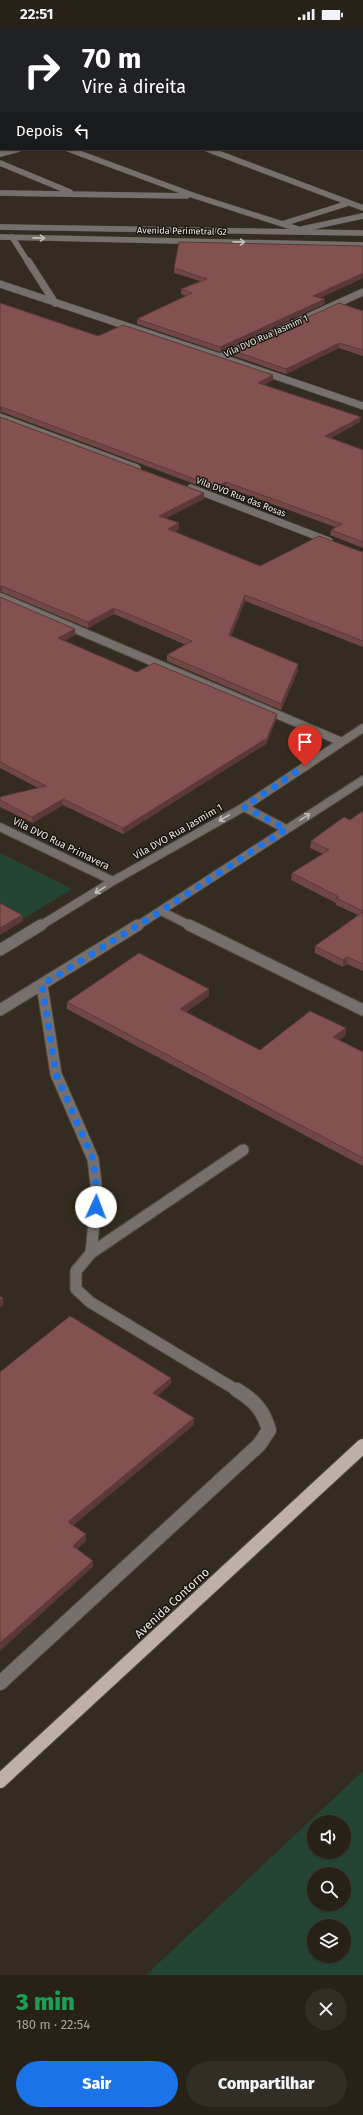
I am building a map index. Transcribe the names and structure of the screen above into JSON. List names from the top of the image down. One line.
{"streets":{"main road":["Avenida Contorno"],"street":["Avenida Perimetral G2","Vila DVO Rua Jasmim 1","Vila DVO Rua das Rosas","Vila DVO Rua Primavera"]},"crossings":[["Vila DVO Rua Jasmim 1","Vila DVO Rua Primavera"]],"page":{"status":"22:51","turn":["70 m","Vire à direita"],"then":"Depois","heading":["3 min","180 m · 22:54"],"buttons":["Sair","Compartilhar"]}}
